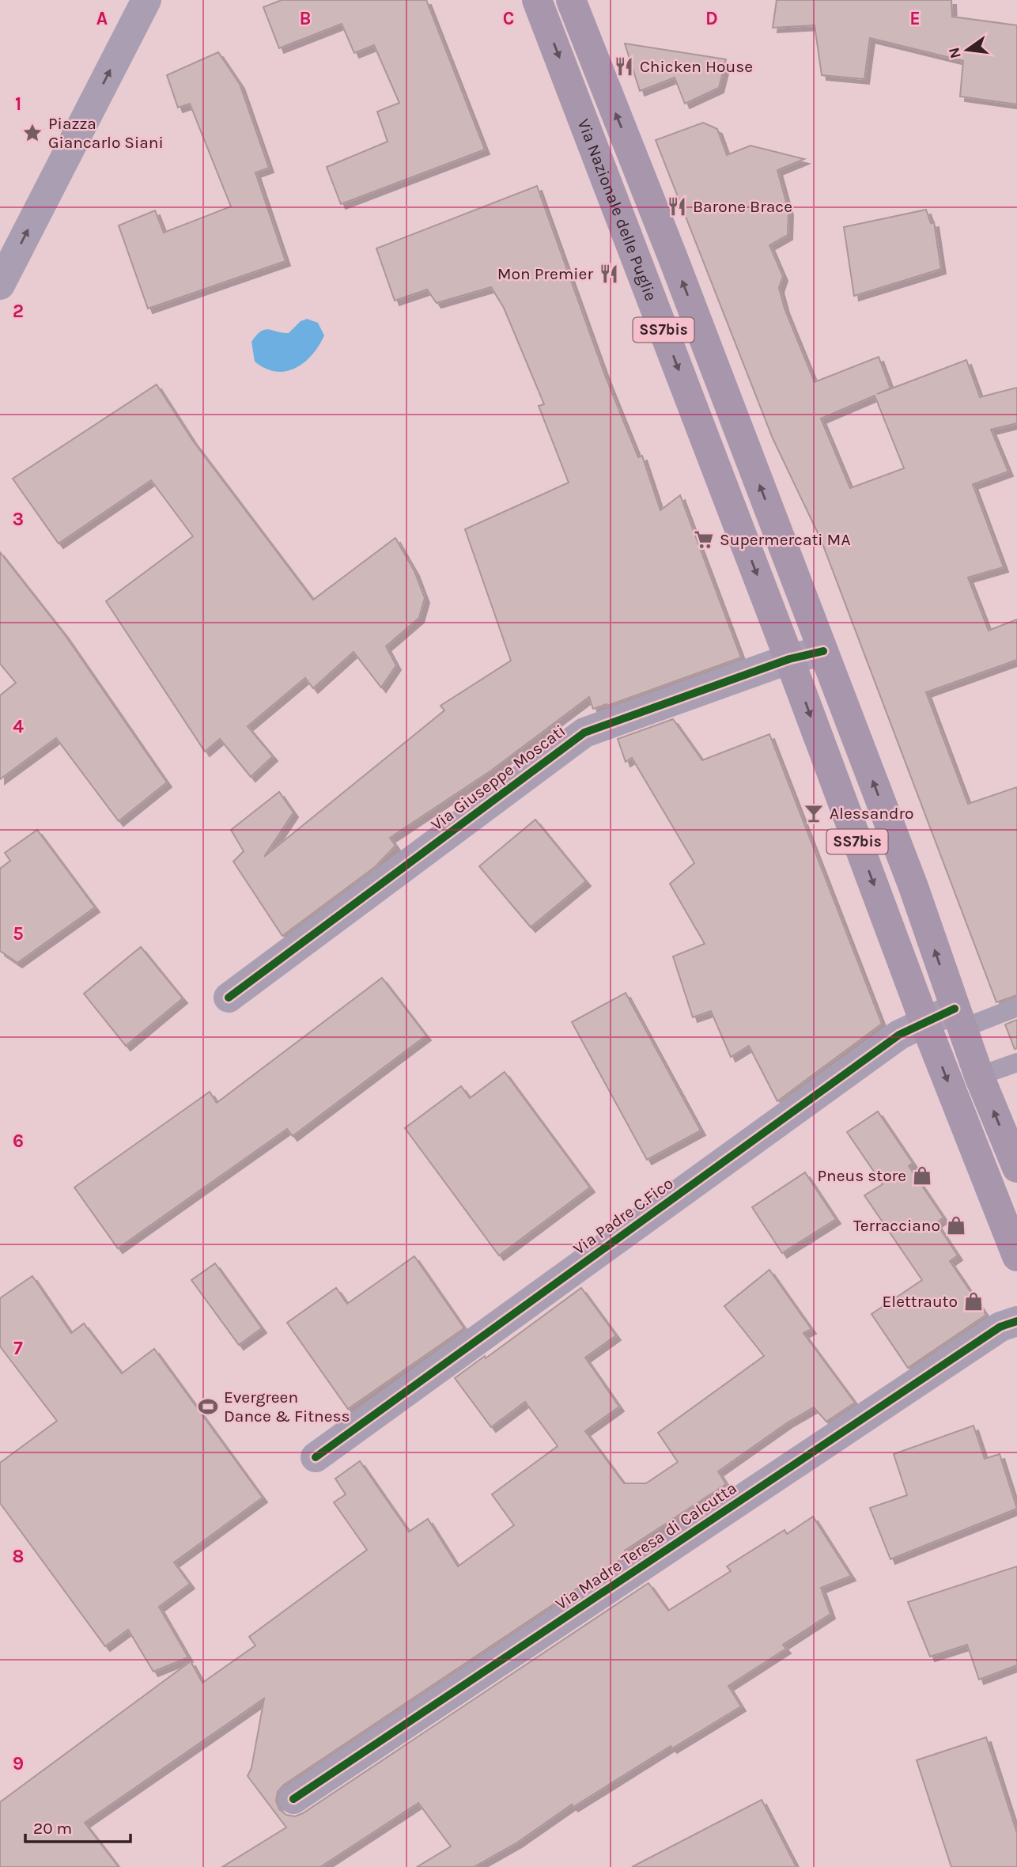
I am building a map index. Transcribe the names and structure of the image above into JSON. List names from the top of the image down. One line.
{"streets":{"main road":["Via Nazionale delle Puglie","SS7bis"],"street":["Via Giuseppe Moscati","Via Padre C.Fico","Via Madre Teresa di Calcutta"]},"crossings":[["Via Nazionale delle Puglie","Via Giuseppe Moscati"],["Via Nazionale delle Puglie","Via Padre C.Fico"]],"places":{"restaurant":["Chicken House","Barone Brace","Mon Premier"],"place":["Piazza Giancarlo Siani"],"supermarket":["Supermercati MA"],"bar":["Alessandro"],"shop":["Pneus store","Terracciano","Elettrauto"],"sports":["Evergreen Dance & Fitness"]},"scale_bar":"20 m","north":"left","grid":{"columns":["A","B","C","D","E"],"rows":["1","2","3","4","5","6","7","8","9"]}}
